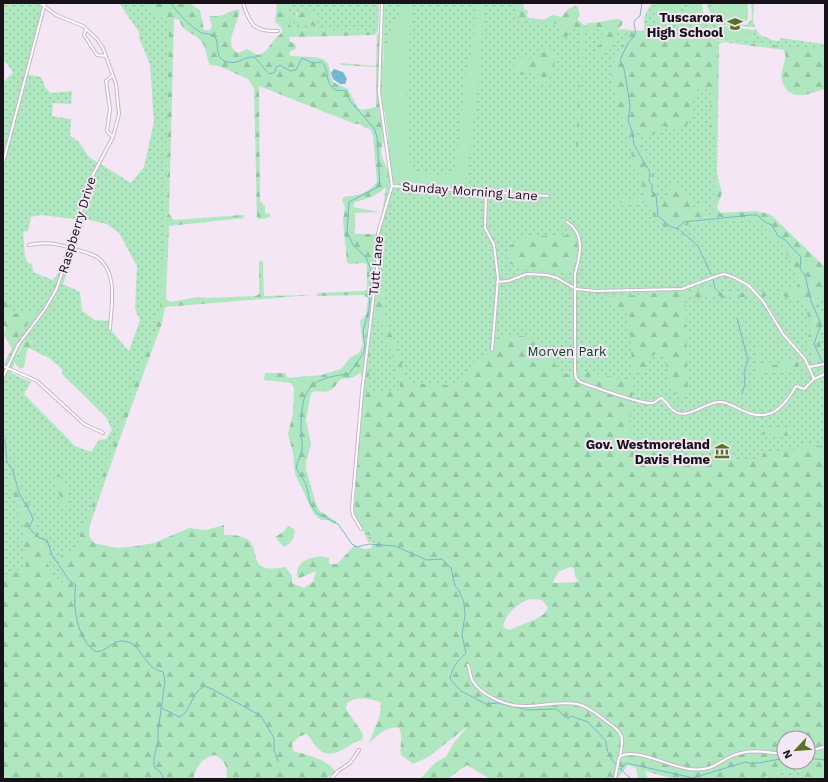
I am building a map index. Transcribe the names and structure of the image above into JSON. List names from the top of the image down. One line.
{"streets":{"street":["Sunday Morning Lane","Raspberry Drive","Tutt Lane"]},"crossings":[["Sunday Morning Lane","Tutt Lane"]],"parks":["Morven Park"],"places":{"school or university":["Tuscarora High School"],"museum":["Gov. Westmoreland Davis Home"]},"north":"bottom left"}
